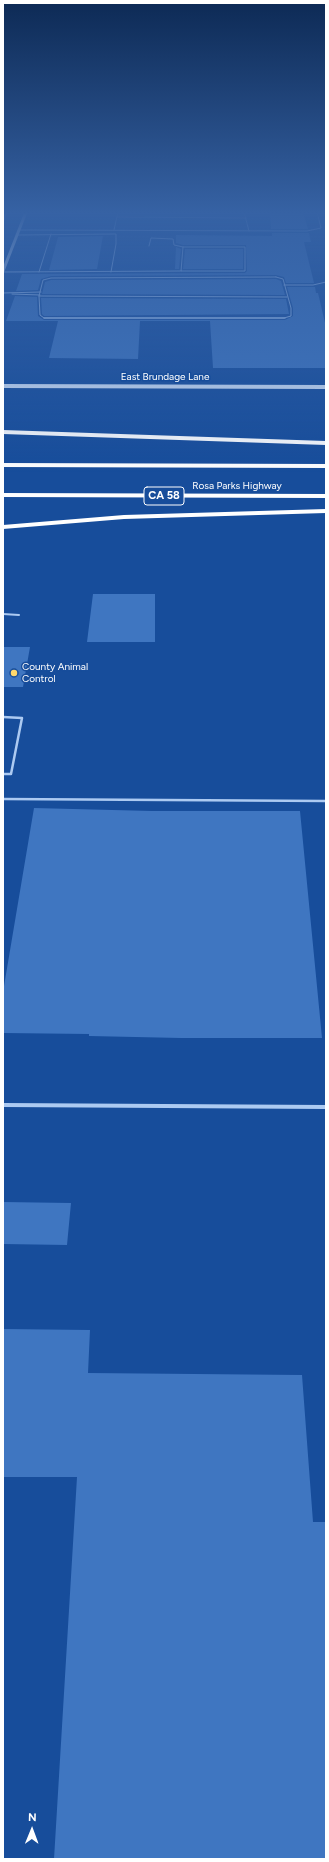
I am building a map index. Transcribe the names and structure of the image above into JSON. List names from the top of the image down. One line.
{"streets":{"highway":["Rosa Parks Highway","CA 58"],"main road":["East Brundage Lane"]},"places":["County Animal Control"],"north":"top"}
